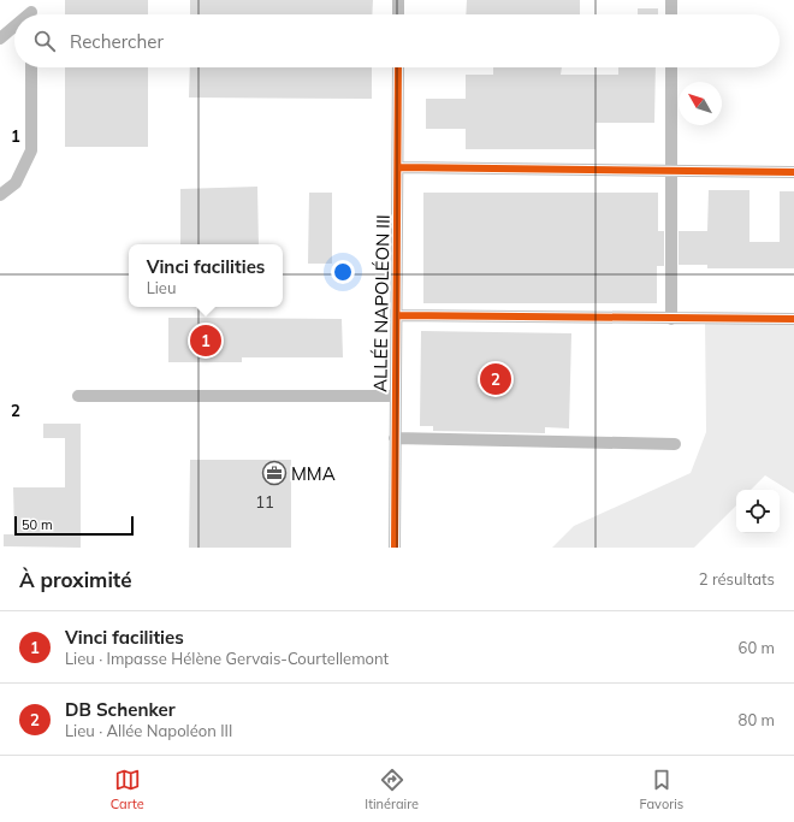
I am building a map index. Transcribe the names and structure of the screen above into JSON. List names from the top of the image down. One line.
{"streets":{"street":["ALLÉE NAPOLÉON III"]},"places":{"office":["MMA"]},"house_numbers":["11"],"scale_bar":"50 m","north":"top left","page":{"search":"Rechercher","popup":["Vinci facilities","Lieu"],"pins":["1","2"],"scale":"50 m","heading":["À proximité","2 résultats"],"list":[{"mark":"1","name":"Vinci facilities","note":"Lieu · Impasse Hélène Gervais-Courtellemont","value":"60 m"},{"mark":"2","name":"DB Schenker","note":"Lieu · Allée Napoléon III","value":"80 m"}],"nav":["Carte","Itinéraire","Favoris"]},"grid":{"rows":["1","2"]}}
